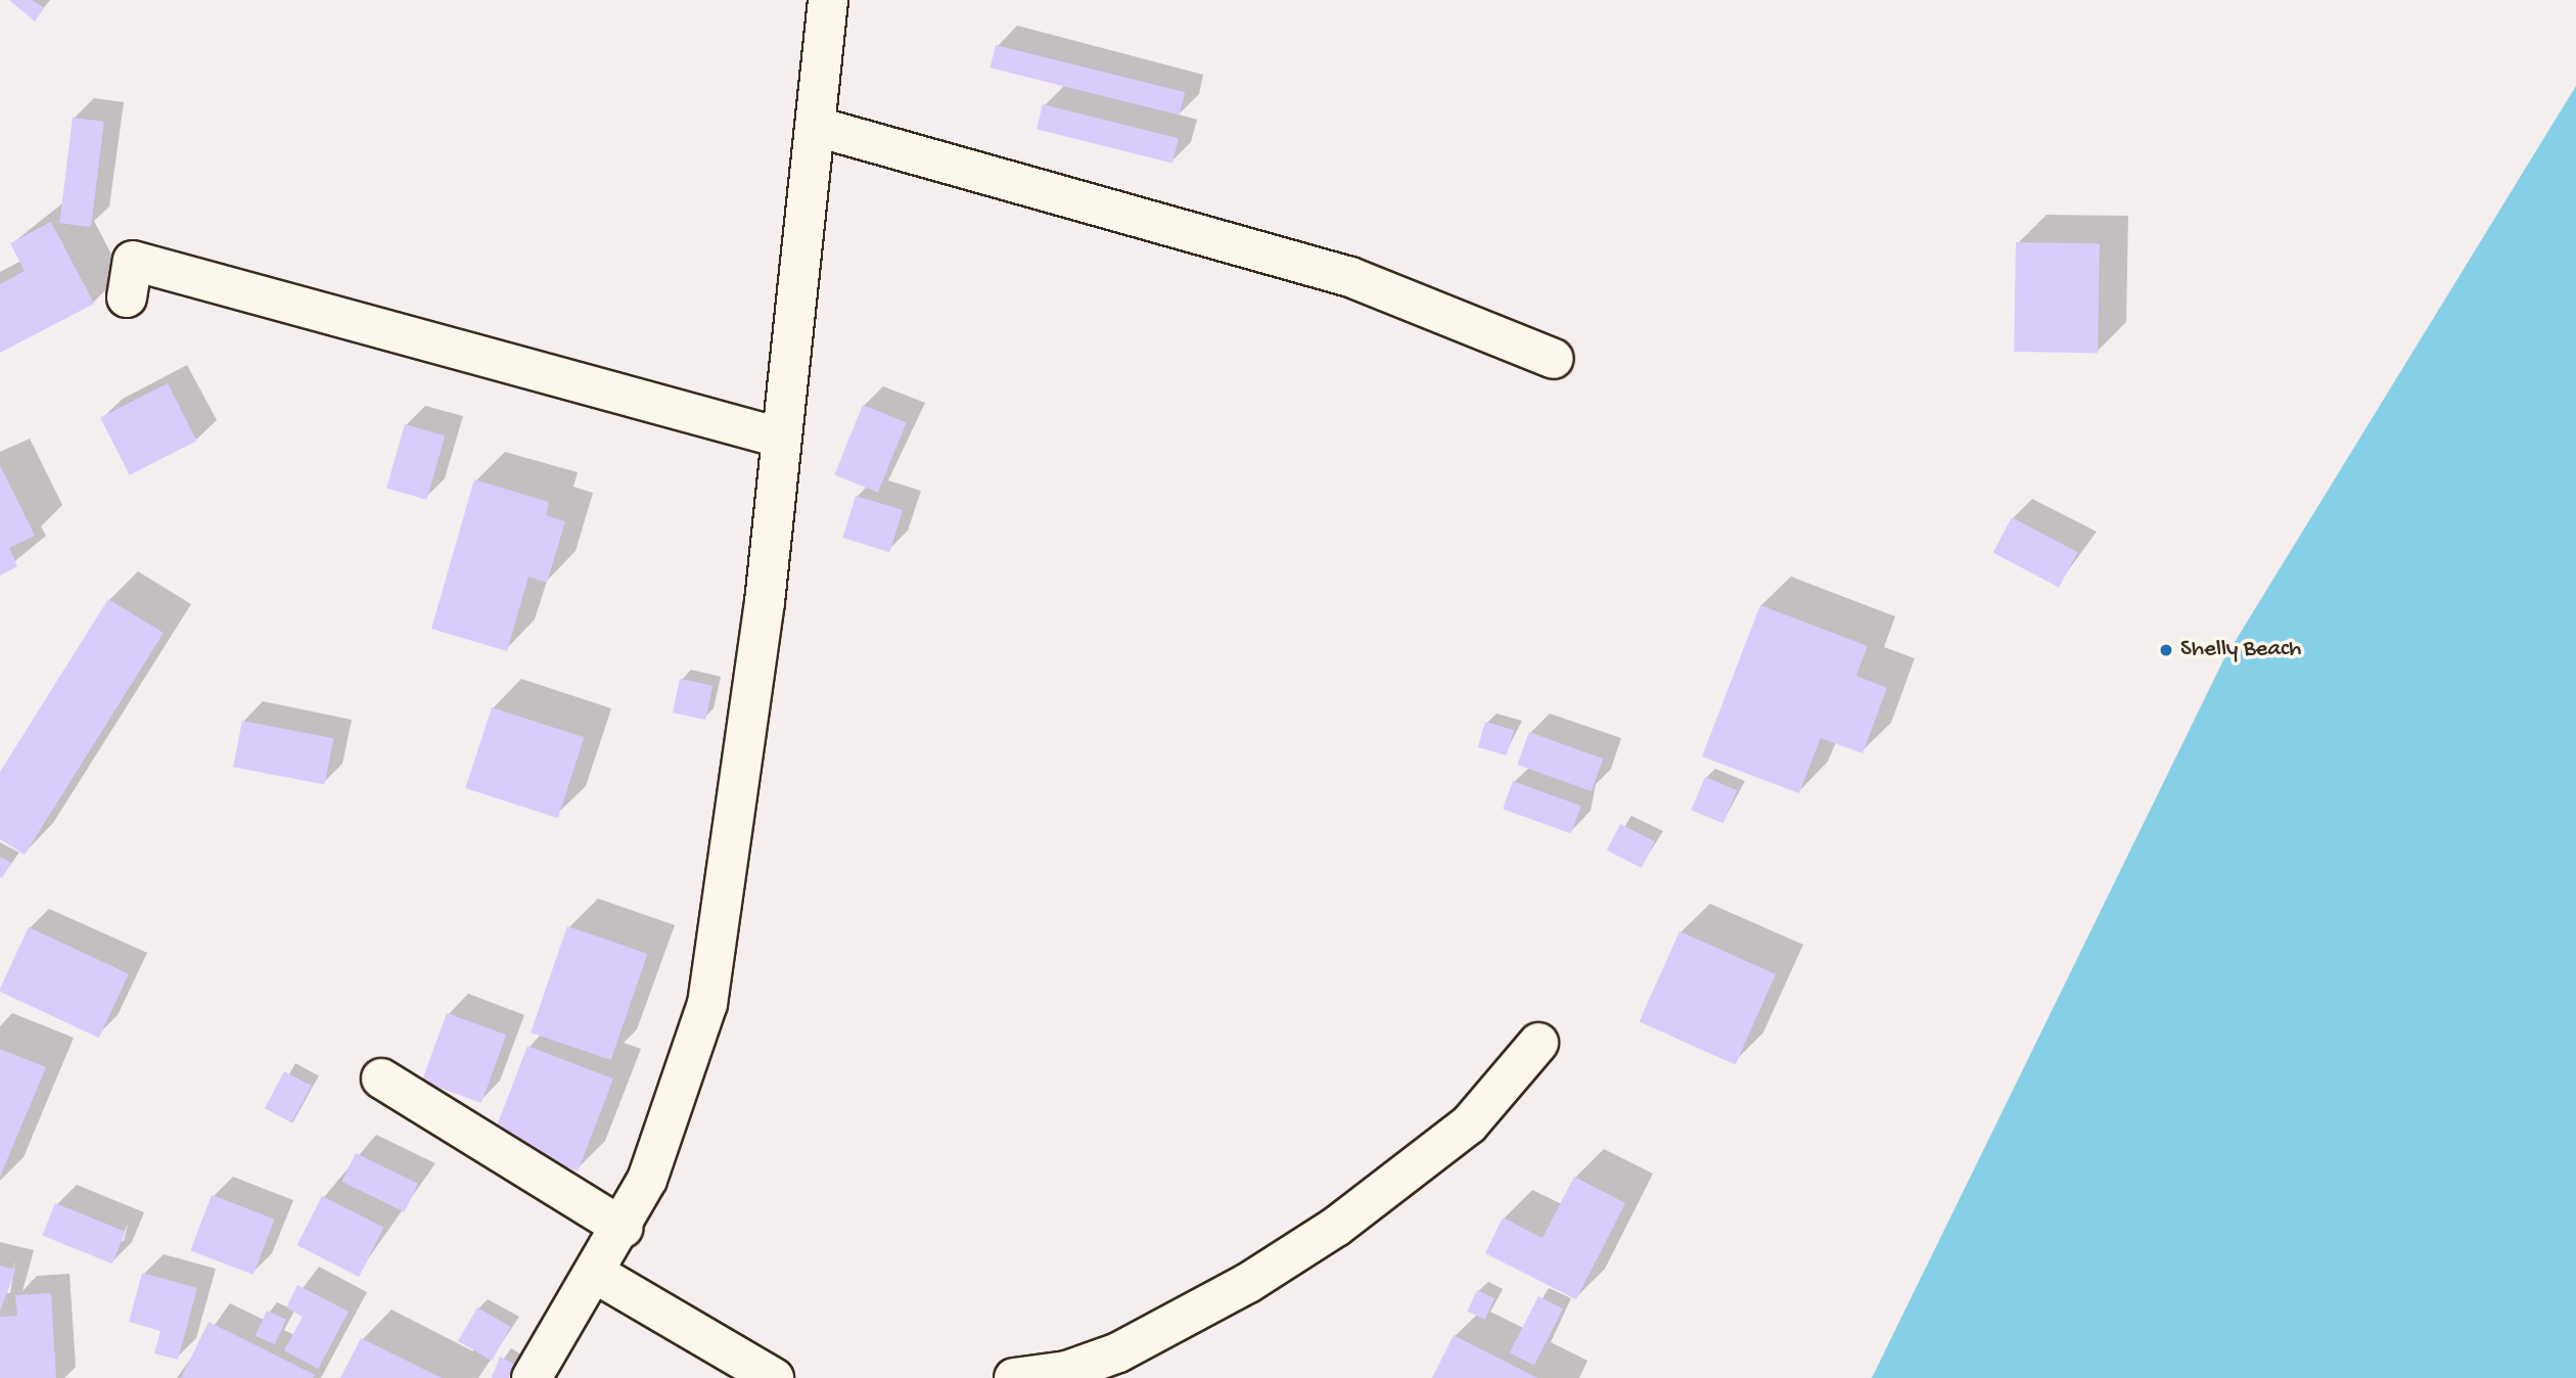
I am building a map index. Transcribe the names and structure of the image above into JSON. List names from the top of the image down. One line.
{"places":["Shelly Beach"]}
